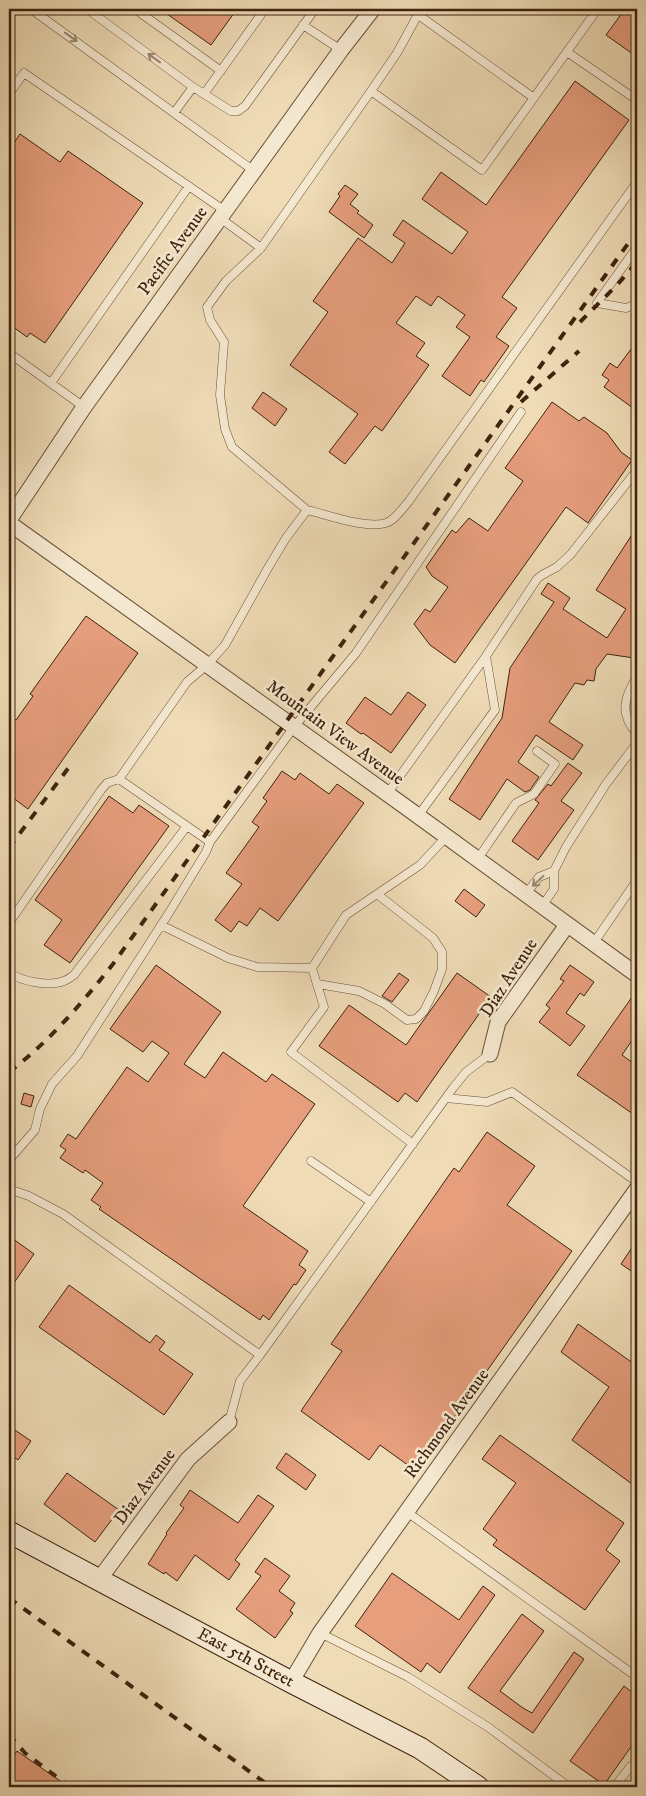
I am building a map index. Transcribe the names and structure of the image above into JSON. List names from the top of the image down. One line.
{"streets":{"main road":["East 5th Street"],"street":["Pacific Avenue","Mountain View Avenue","Diaz Avenue","Richmond Avenue"]},"crossings":[["Pacific Avenue","Mountain View Avenue"],["Mountain View Avenue","Diaz Avenue"],["Diaz Avenue","East 5th Street"],["Richmond Avenue","East 5th Street"]]}
